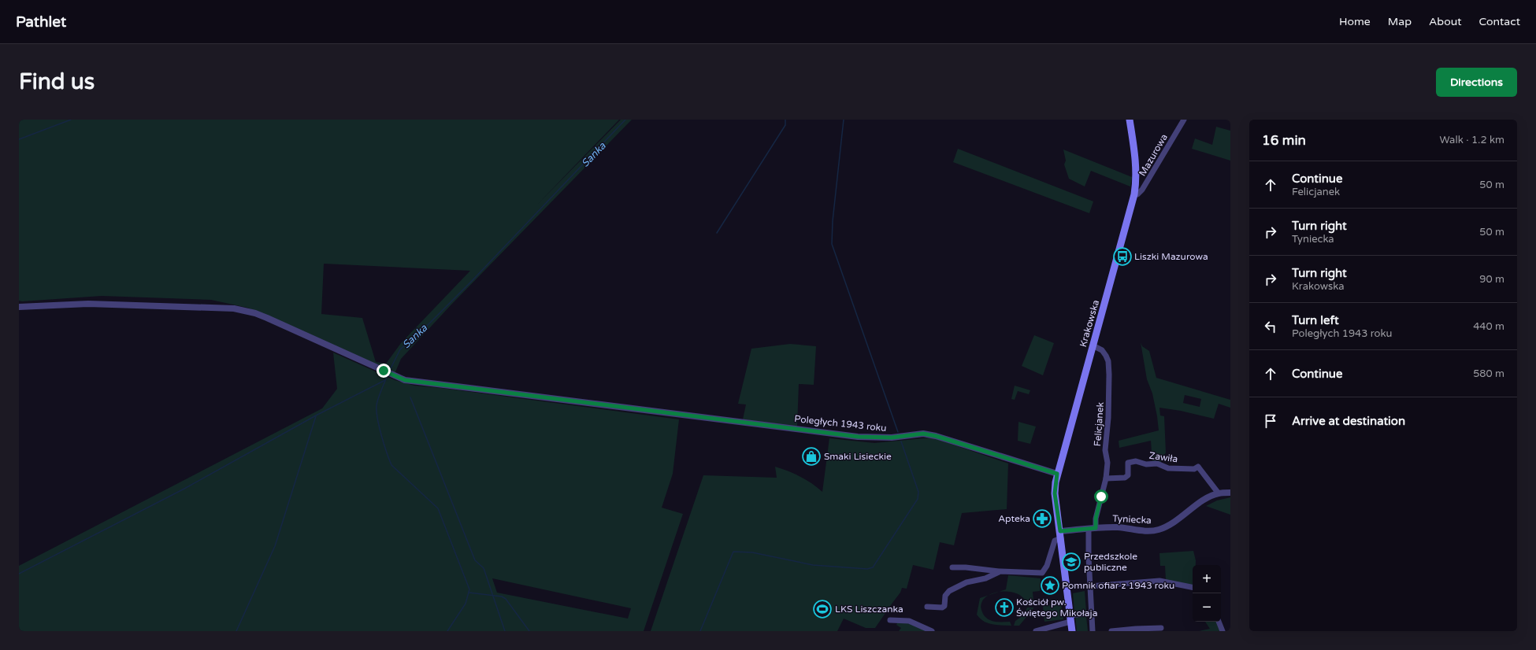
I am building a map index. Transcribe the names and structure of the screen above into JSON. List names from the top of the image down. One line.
{"streets":{"main road":["Krakowska"],"street":["Mazurowa","Poległych 1943 roku","Felicjanek","Zawiła","Tyniecka"]},"crossings":[["Mazurowa","Krakowska"],["Krakowska","Poległych 1943 roku"],["Krakowska","Felicjanek"],["Krakowska","Tyniecka"],["Felicjanek","Zawiła"],["Felicjanek","Tyniecka"],["Zawiła","Tyniecka"]],"water":["Sanka"],"places":{"bus stop":["Liszki Mazurowa"],"shop":["Smaki Lisieckie"],"pharmacy":["Apteka"],"school or university":["Przedszkole publiczne"],"place":["Pomnik ofiar z 1943 roku"],"church":["Kościół pw. Świętego Mikołaja"],"sports":["LKS Liszczanka"]},"page":{"header":"Pathlet","nav":["Home","Map","About","Contact"],"buttons":"Directions","title":"Find us","heading":["16 min","Walk · 1.2 km"],"list":[["Continue","Felicjanek","50 m"],["Turn right","Tyniecka","50 m"],["Turn right","Krakowska","90 m"],["Turn left","Poległych 1943 roku","440 m"],["Continue","580 m"],"Arrive at destination"],"map_buttons":["+","−"]}}
